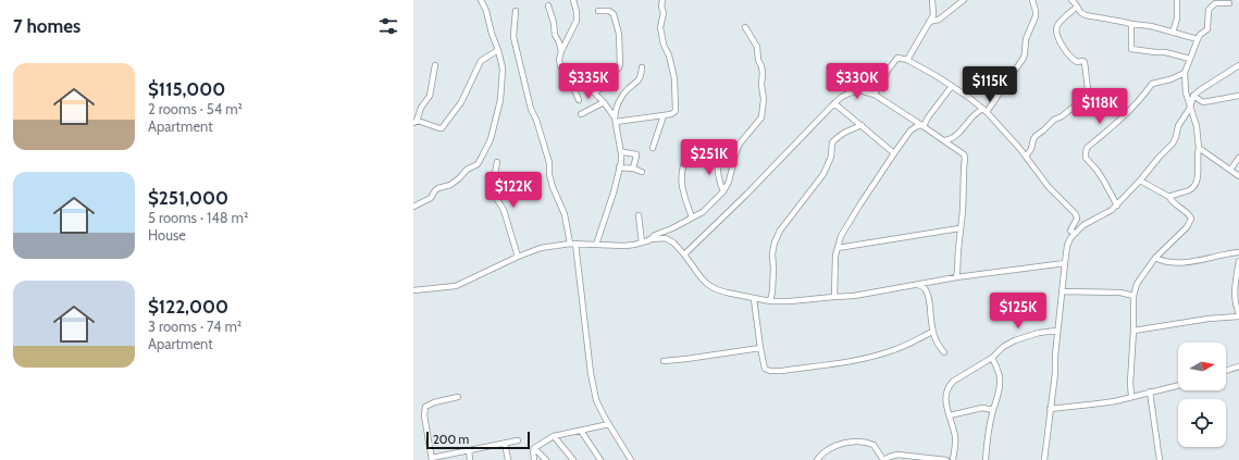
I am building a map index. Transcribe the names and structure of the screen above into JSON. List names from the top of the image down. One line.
{"scale_bar":"200 m","north":"right","page":{"heading":"7 homes","list":[{"name":"$115,000","note":"2 rooms · 54 m² · Apartment"},{"name":"$251,000","note":"5 rooms · 148 m² · House"},{"name":"$122,000","note":"3 rooms · 74 m² · Apartment"}],"price":["$335K","$330K","$115K","$118K","$251K","$122K","$125K"],"scale":"200 m"}}
